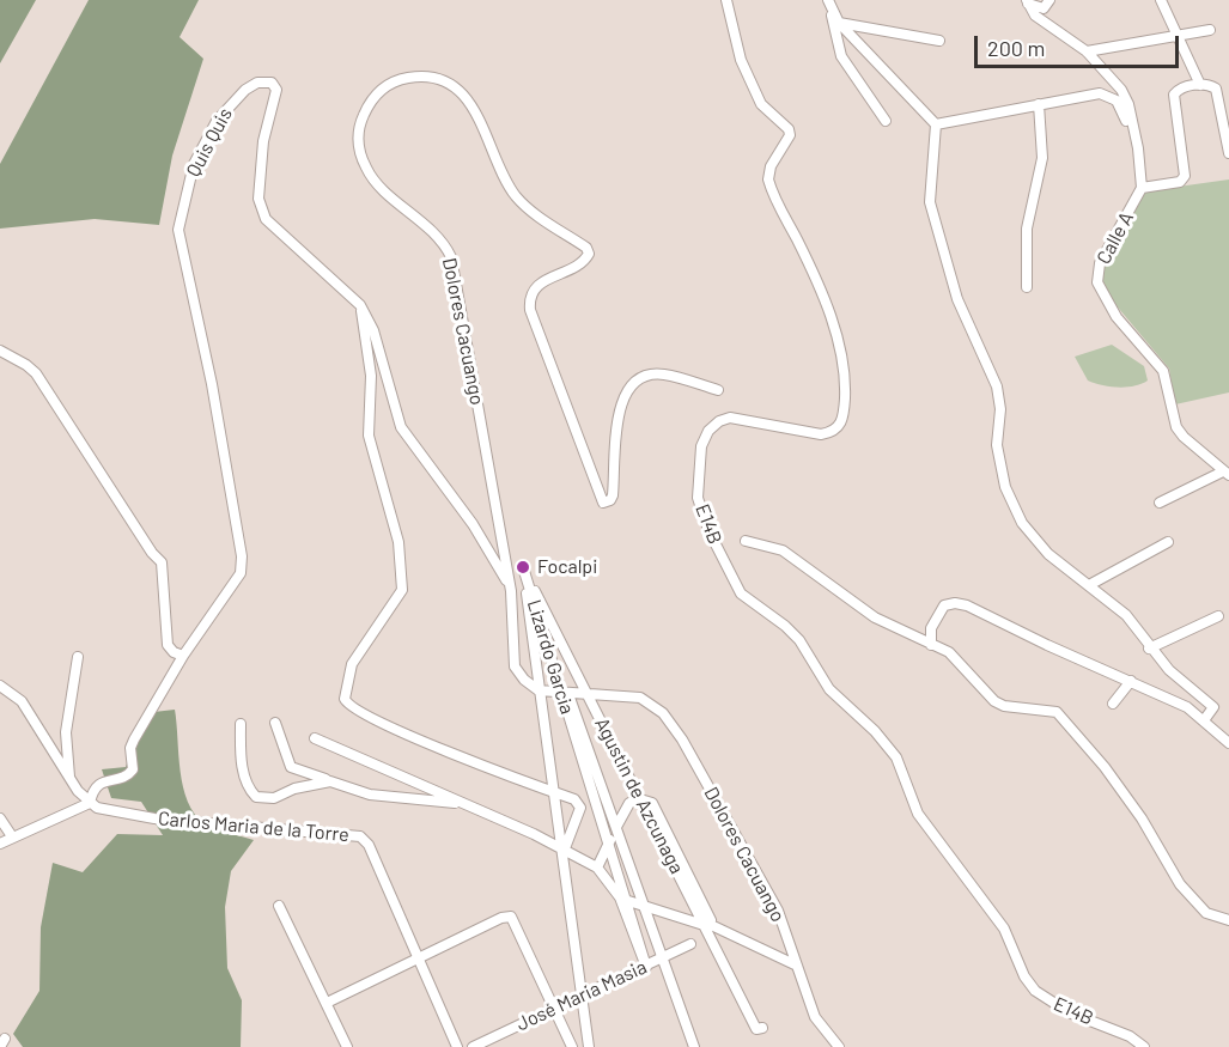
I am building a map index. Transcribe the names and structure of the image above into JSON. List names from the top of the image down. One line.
{"streets":{"street":["Quis Quis","Calle A","Dolores Cacuango","E14B","Lizardo Garcia","Agustin de Azcunaga","Carlos Maria de la Torre","José Maria Masia"]},"crossings":[["Quis Quis","Dolores Cacuango"],["Quis Quis","Carlos Maria de la Torre"],["Dolores Cacuango","Lizardo Garcia"],["Dolores Cacuango","Agustin de Azcunaga"],["Lizardo Garcia","Agustin de Azcunaga"],["Lizardo Garcia","José Maria Masia"]],"places":["Focalpi"],"scale_bar":"200 m"}
